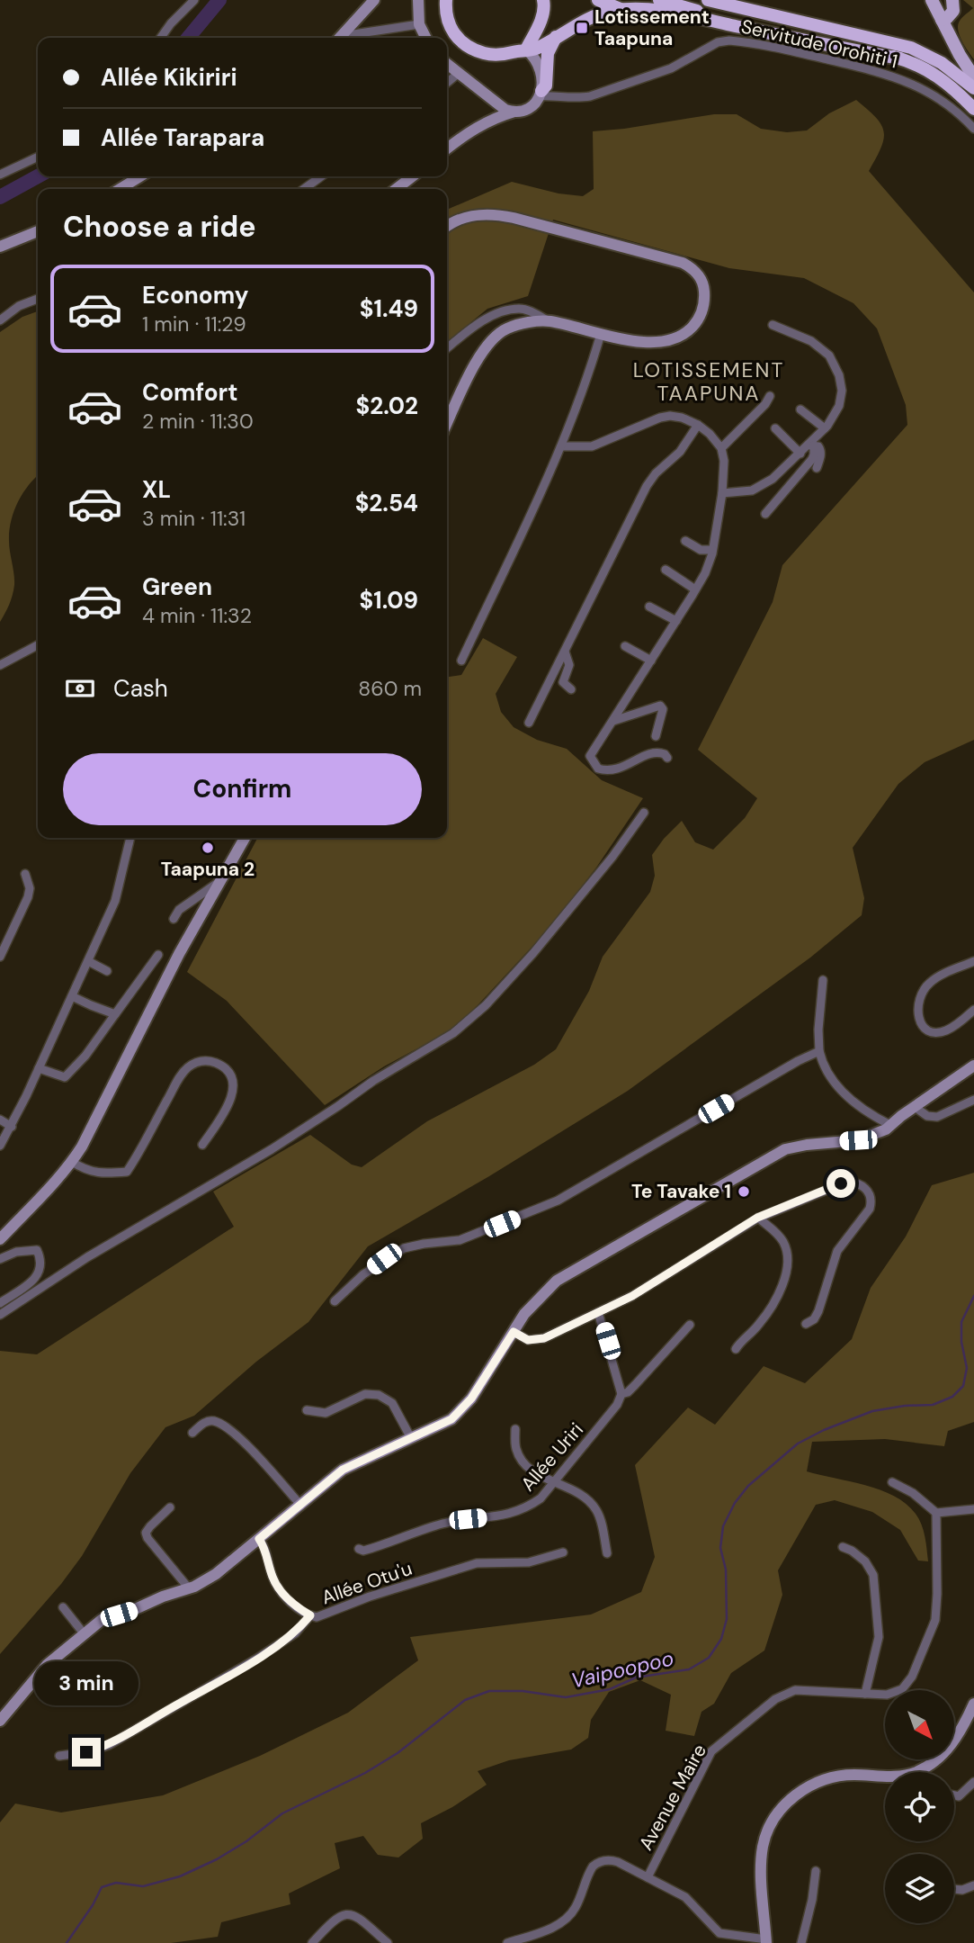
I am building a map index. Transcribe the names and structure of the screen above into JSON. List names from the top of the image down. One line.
{"streets":{"street":["Servitude Orohiti 1","Allée Uriri","Allée Otu'u","Avenue Maire"]},"districts":["LOTISSEMENT TAAPUNA"],"water":["Vaipoopoo"],"places":{"transit":["Lotissement Taapuna"],"other":["Taapuna 2","Te Tavake 1"]},"north":"bottom right","page":{"banner":["Allée Kikiriri","Allée Tarapara"],"heading":"Choose a ride","list":[{"name":"Economy","note":"1 min · 11:29","value":"$1.49"},{"name":"Comfort","note":"2 min · 11:30","value":"$2.02"},{"name":"XL","note":"3 min · 11:31","value":"$2.54"},{"name":"Green","note":"4 min · 11:32","value":"$1.09"}],"pay":["Cash","860 m"],"buttons":"Confirm","bubble":"3 min"}}
